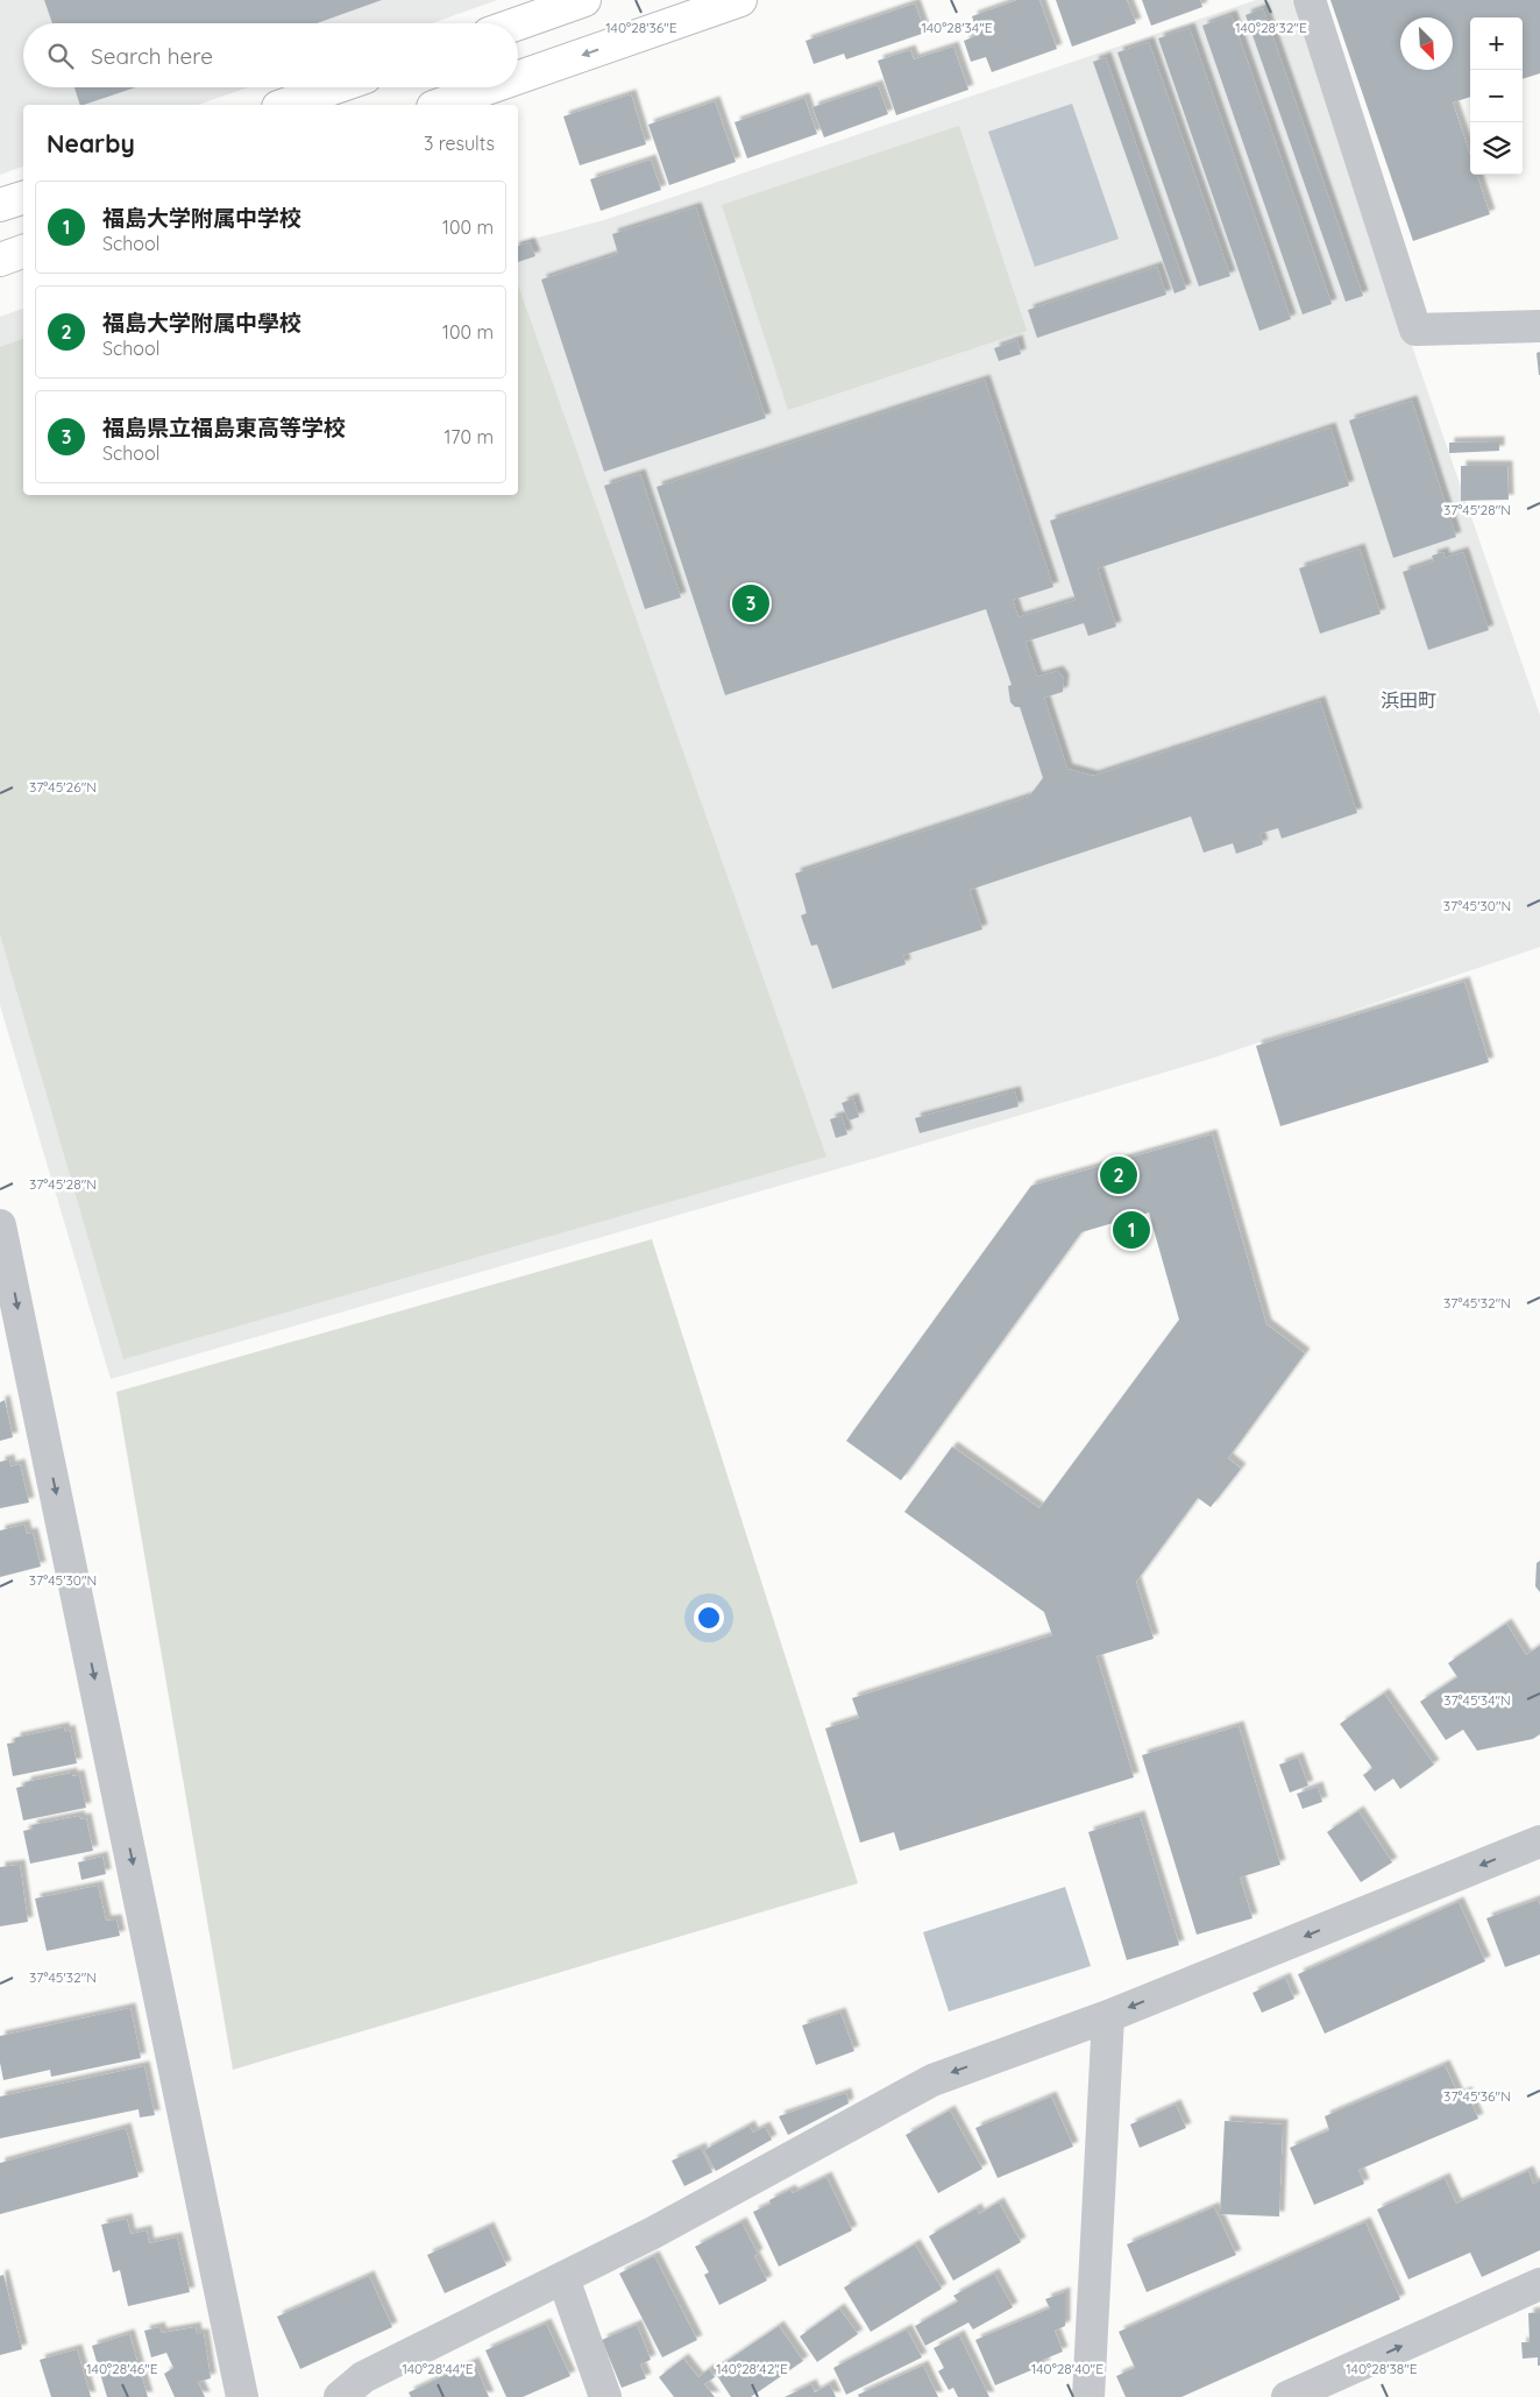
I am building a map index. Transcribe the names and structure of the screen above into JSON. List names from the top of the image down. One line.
{"districts":["浜田町"],"north":"bottom right","page":{"map_buttons":["+","−"],"search":"Search here","heading":["Nearby","3 results"],"list":[{"mark":"1","name":"福島大学附属中学校","note":"School","value":"100 m"},{"mark":"2","name":"福島大学附属中學校","note":"School","value":"100 m"},{"mark":"3","name":"福島県立福島東高等学校","note":"School","value":"170 m"}],"pins":["3","2","1"]},"coordinates":["140°28'36\"E","140°28'34\"E","140°28'32\"E","37°45'28\"N","37°45'26\"N","37°45'30\"N","37°45'32\"N","37°45'34\"N","37°45'36\"N","140°28'46\"E","140°28'44\"E","140°28'42\"E","140°28'40\"E","140°28'38\"E"]}
